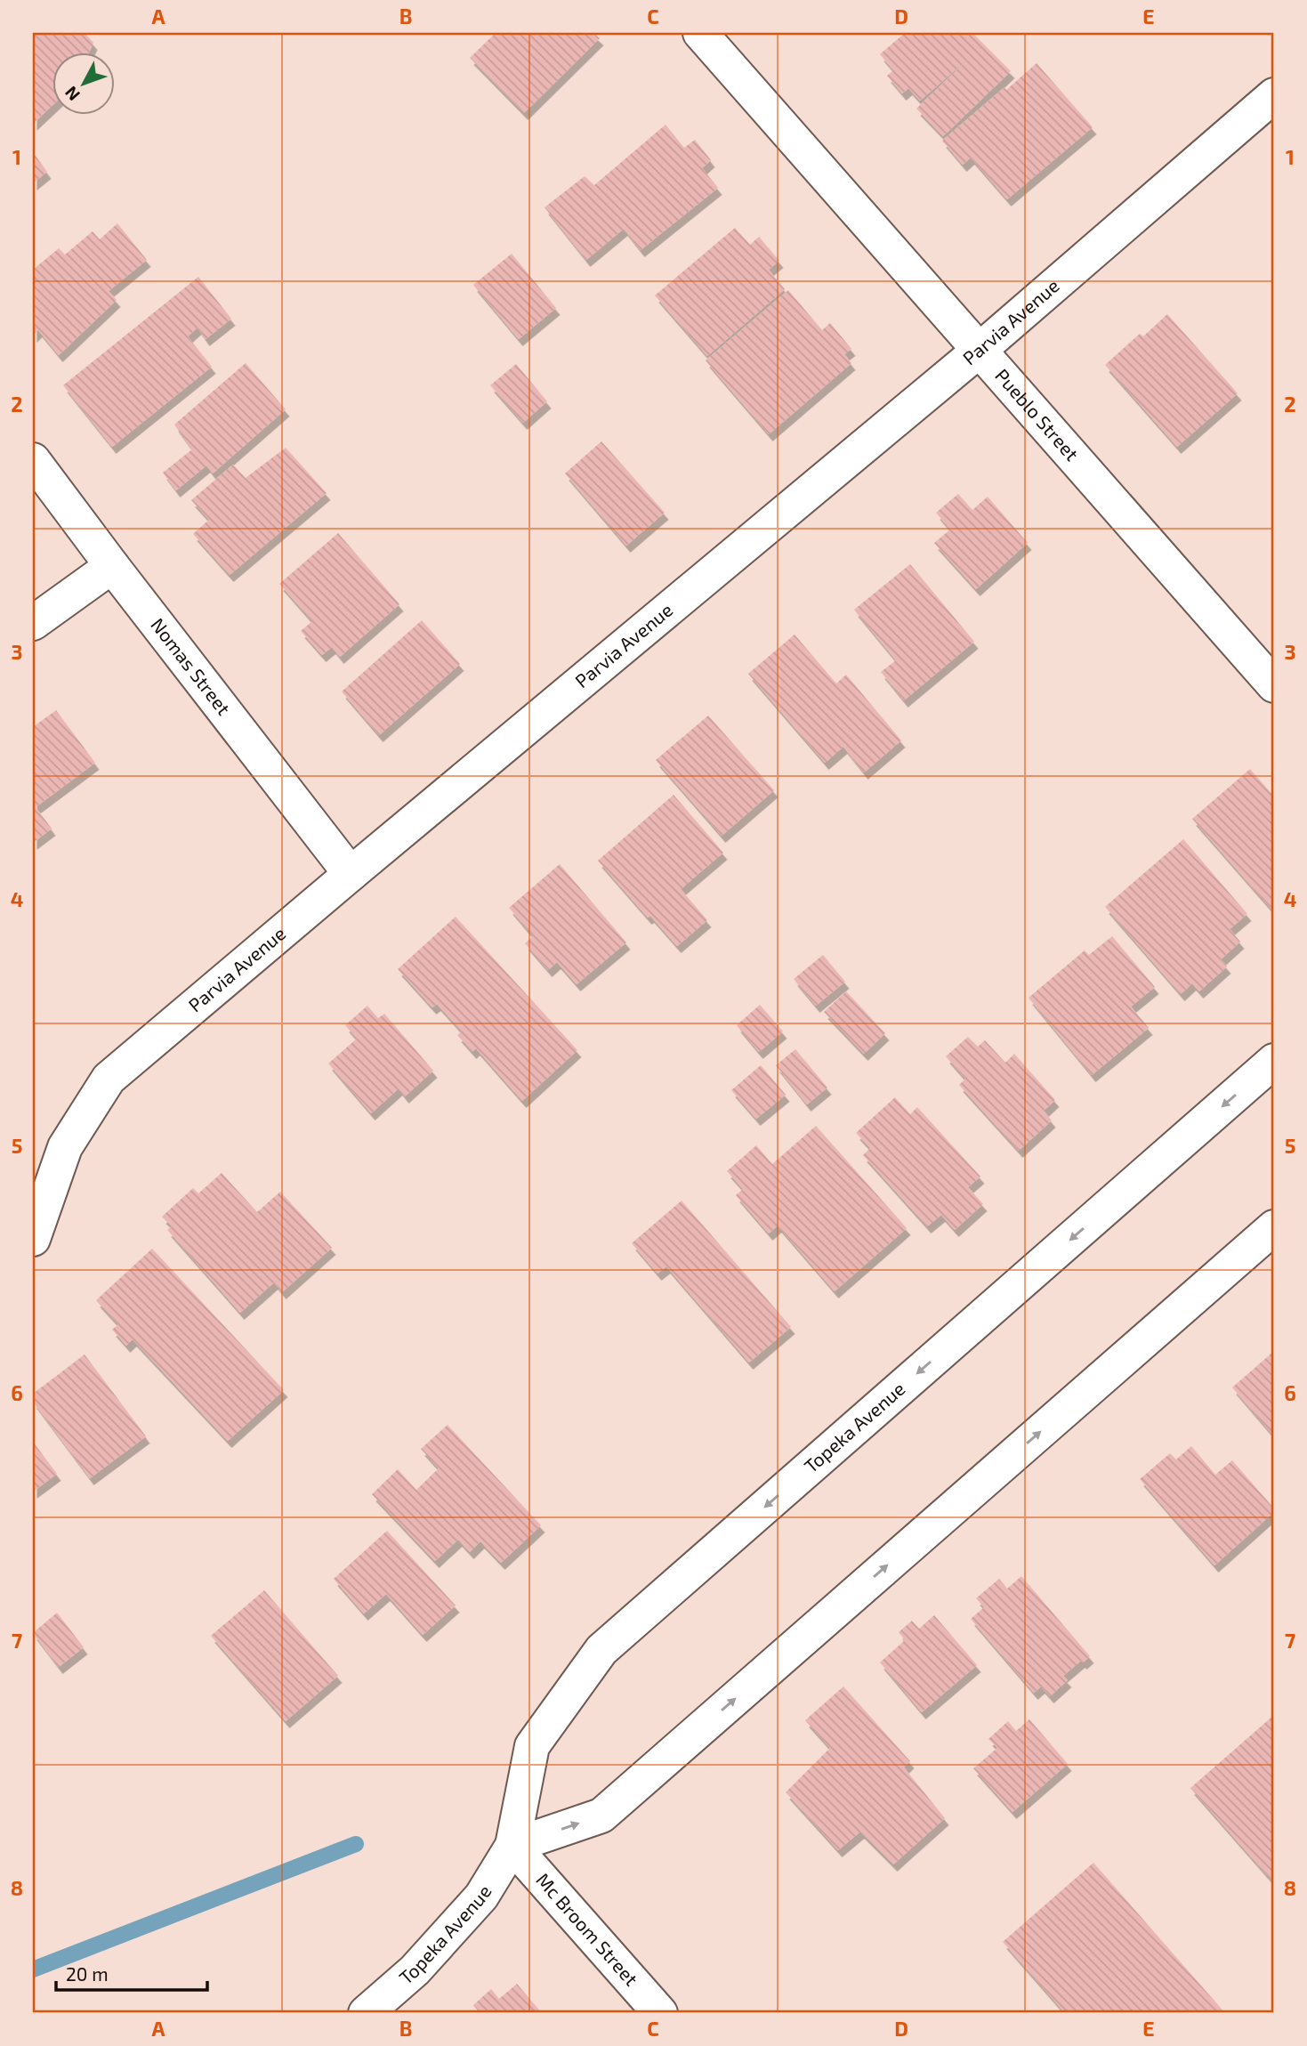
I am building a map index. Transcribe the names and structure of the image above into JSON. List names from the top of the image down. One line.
{"streets":{"street":["Parvia Avenue","Pueblo Street","Nomas Street","Topeka Avenue","Mc Broom Street"]},"crossings":[["Parvia Avenue","Pueblo Street"],["Parvia Avenue","Nomas Street"],["Topeka Avenue","Mc Broom Street"]],"scale_bar":"20 m","north":"bottom left","grid":{"columns":["A","B","C","D","E"],"rows":["1","2","3","4","5","6","7","8"]}}
